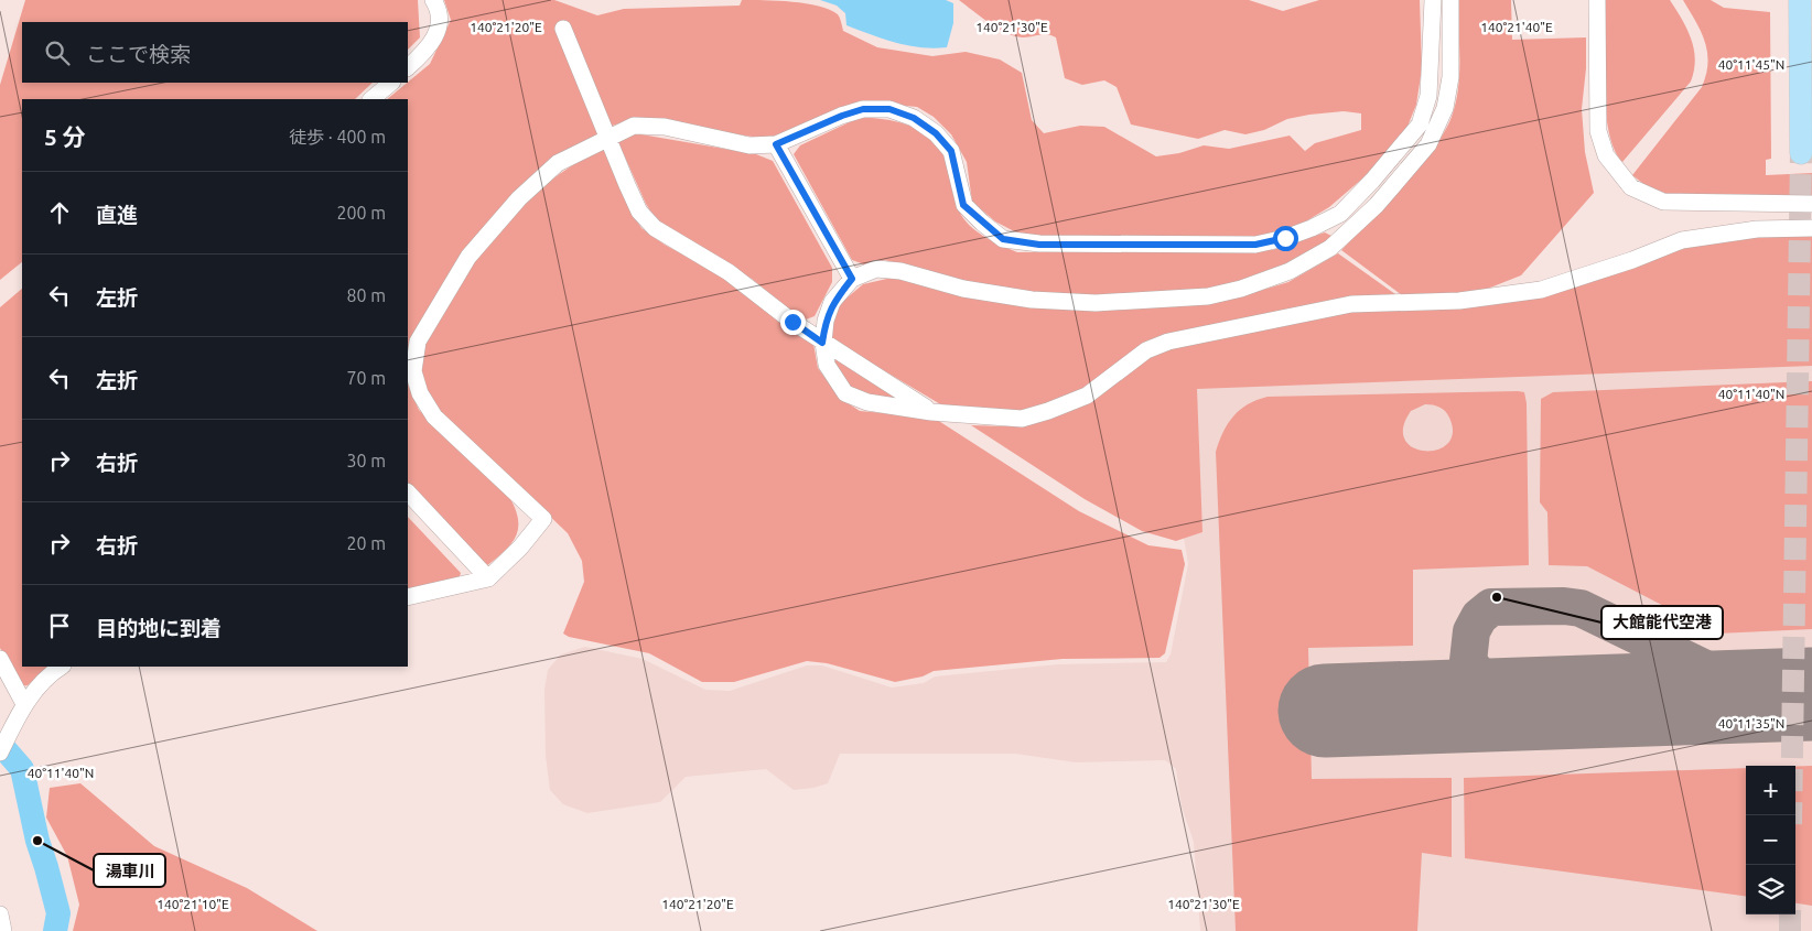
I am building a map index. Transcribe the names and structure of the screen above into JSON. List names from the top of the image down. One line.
{"places":["大館能代空港","湯車川"],"page":{"search":"ここで検索","heading":["5 分","徒歩 · 400 m"],"list":[["直進","200 m"],["左折","80 m"],["左折","70 m"],["右折","30 m"],["右折","20 m"],"目的地に到着"],"map_buttons":["+","−"]},"coordinates":["140°21'20\"E","140°21'30\"E","140°21'40\"E","40°11'45\"N","40°11'40\"N","40°11'35\"N","140°21'10\"E"]}
